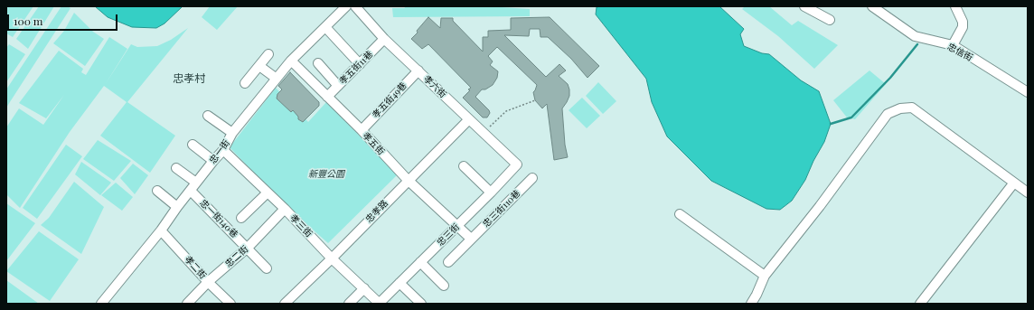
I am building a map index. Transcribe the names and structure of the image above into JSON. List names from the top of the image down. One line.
{"streets":{"street":["忠信街","孝五街11巷","孝六街","孝五街49巷","孝五街","忠一街","忠三街110巷","忠孝路","忠一街140巷","孝三街","忠三街","忠二街","孝二街"]},"crossings":[["孝五街11巷","孝六街"],["孝五街11巷","孝五街"],["孝六街","孝五街49巷"],["孝六街","忠孝路"],["孝六街","忠三街"],["孝五街49巷","孝五街"],["孝五街","忠一街"],["孝五街","忠孝路"],["孝五街","忠三街"],["忠一街","忠一街140巷"],["忠一街","孝三街"],["忠一街","孝二街"],["忠孝路","孝三街"],["忠一街140巷","忠二街"],["孝三街","忠三街"],["孝三街","忠二街"],["忠二街","孝二街"]],"districts":["忠孝村"],"parks":["新豐公園"],"scale_bar":"100 m"}
